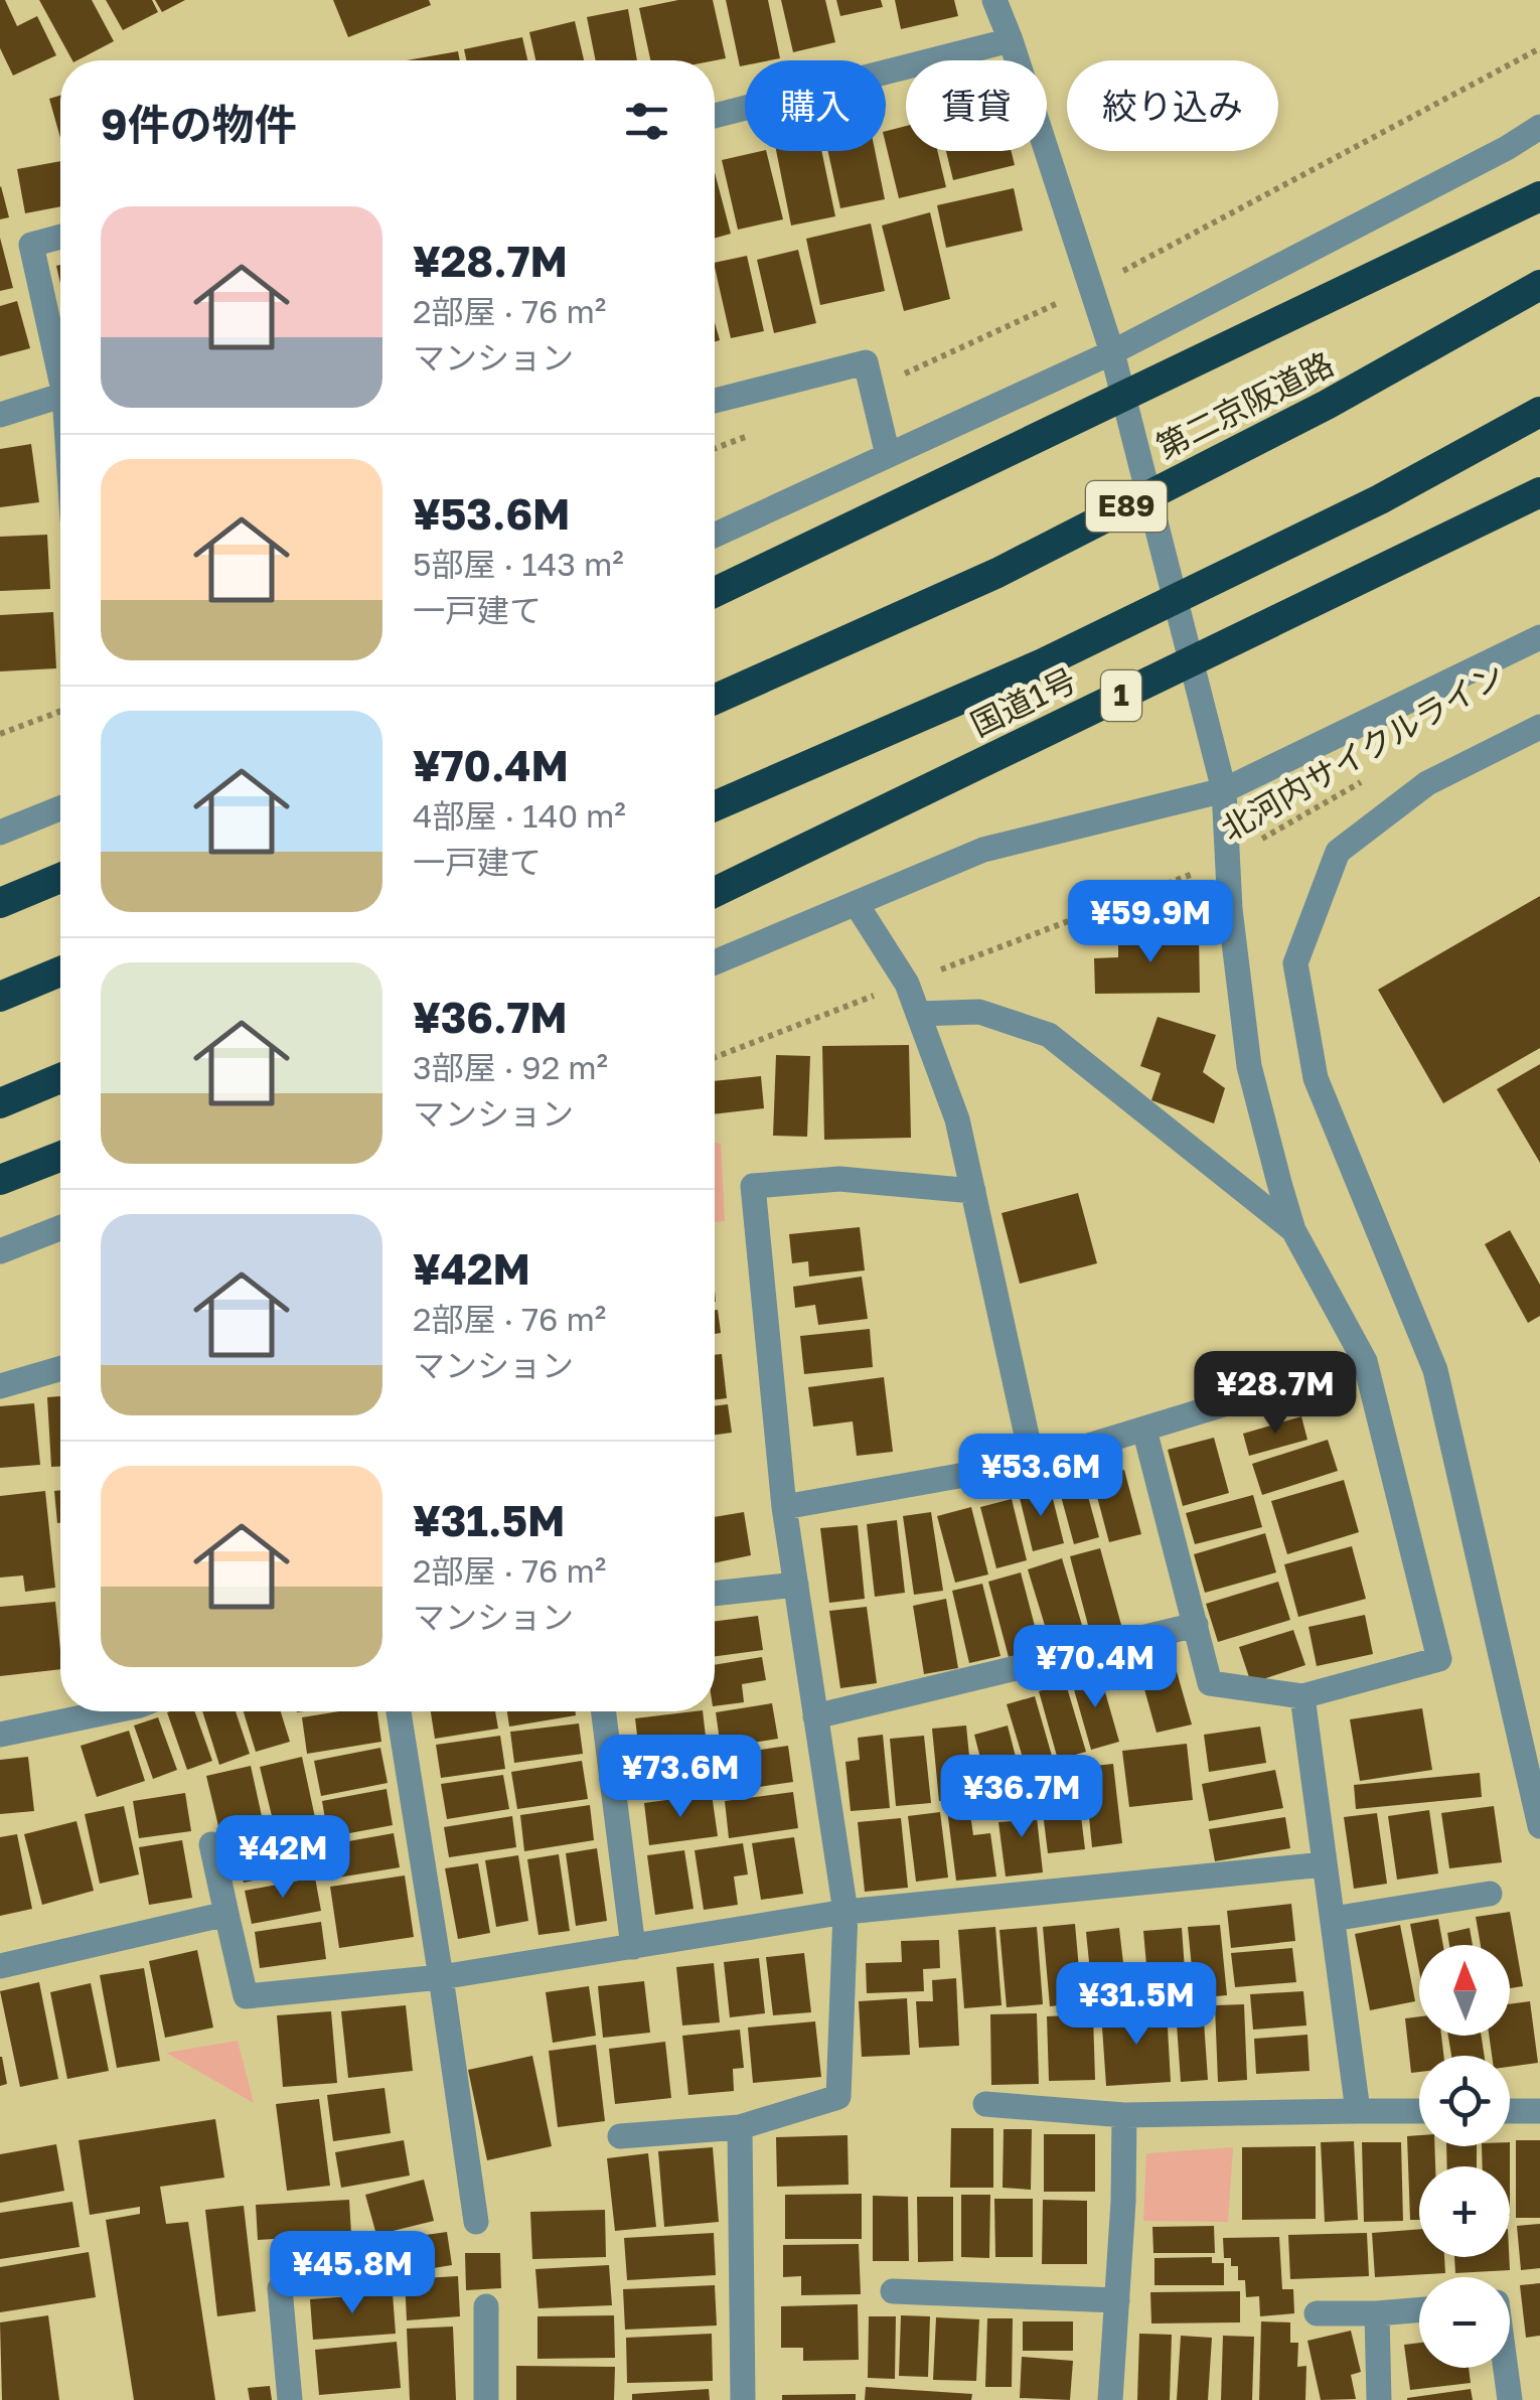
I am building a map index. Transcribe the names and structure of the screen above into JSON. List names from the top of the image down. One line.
{"streets":{"highway":["第二京阪道路","E89","1","国道1号"],"path":["北河内サイクルライン"]},"north":"top","page":{"chip":["購入","賃貸","絞り込み"],"heading":"9件の物件","list":[{"name":"¥28.7M","note":"2部屋 · 76 m² · マンション"},{"name":"¥53.6M","note":"5部屋 · 143 m² · 一戸建て"},{"name":"¥70.4M","note":"4部屋 · 140 m² · 一戸建て"},{"name":"¥36.7M","note":"3部屋 · 92 m² · マンション"},{"name":"¥42M","note":"2部屋 · 76 m² · マンション"},{"name":"¥31.5M","note":"2部屋 · 76 m² · マンション"}],"price":["¥59.9M","¥28.7M","¥53.6M","¥70.4M","¥73.6M","¥36.7M","¥42M","¥31.5M","¥45.8M"],"map_buttons":["+","−"]}}
